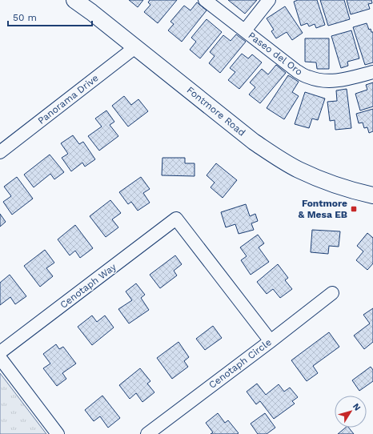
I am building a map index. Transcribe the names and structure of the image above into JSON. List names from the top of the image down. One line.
{"streets":{"main road":["Fontmore Road"],"street":["Paseo del Oro","Panorama Drive","Cenotaph Way","Cenotaph Circle"]},"crossings":[["Panorama Drive","Fontmore Road"],["Cenotaph Way","Cenotaph Circle"]],"places":{"transit":["Fontmore & Mesa EB"]},"scale_bar":"50 m","north":"top right"}
